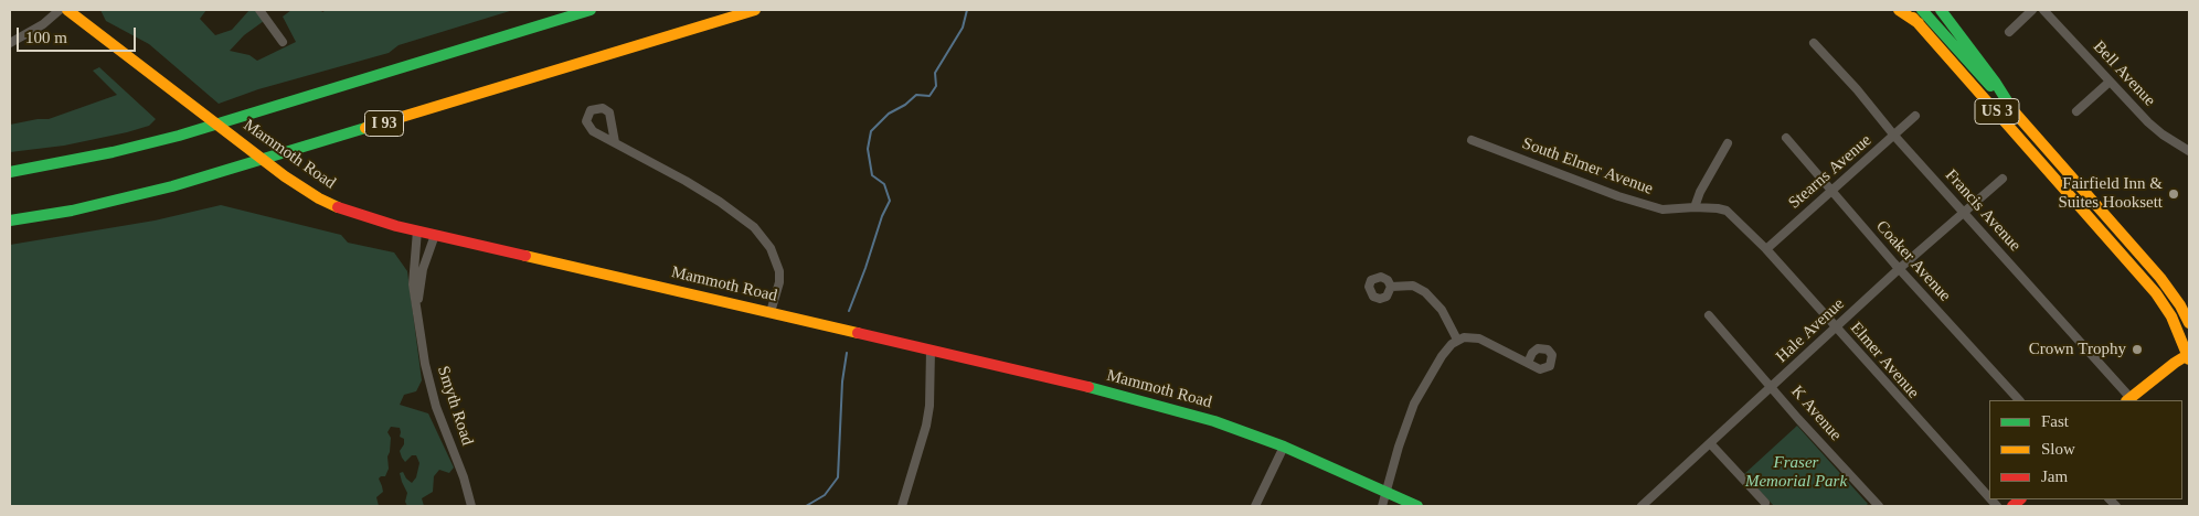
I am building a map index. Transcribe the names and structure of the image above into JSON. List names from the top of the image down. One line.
{"streets":{"main road":["US 3","I 93","Mammoth Road"],"street":["Bell Avenue","South Elmer Avenue","Stearns Avenue","Francis Avenue","Coaker Avenue","Hale Avenue","Elmer Avenue","Smyth Road","K Avenue"]},"crossings":[["Mammoth Road","Smyth Road"],["South Elmer Avenue","Elmer Avenue"],["Stearns Avenue","Francis Avenue"],["Stearns Avenue","Coaker Avenue"],["Stearns Avenue","Elmer Avenue"],["Francis Avenue","Hale Avenue"],["Coaker Avenue","Hale Avenue"],["Hale Avenue","Elmer Avenue"],["Hale Avenue","K Avenue"]],"parks":["Fraser Memorial Park"],"places":["Fairfield Inn & Suites Hooksett","Crown Trophy"],"legend":["Fast","Slow","Jam"],"scale_bar":"100 m"}
